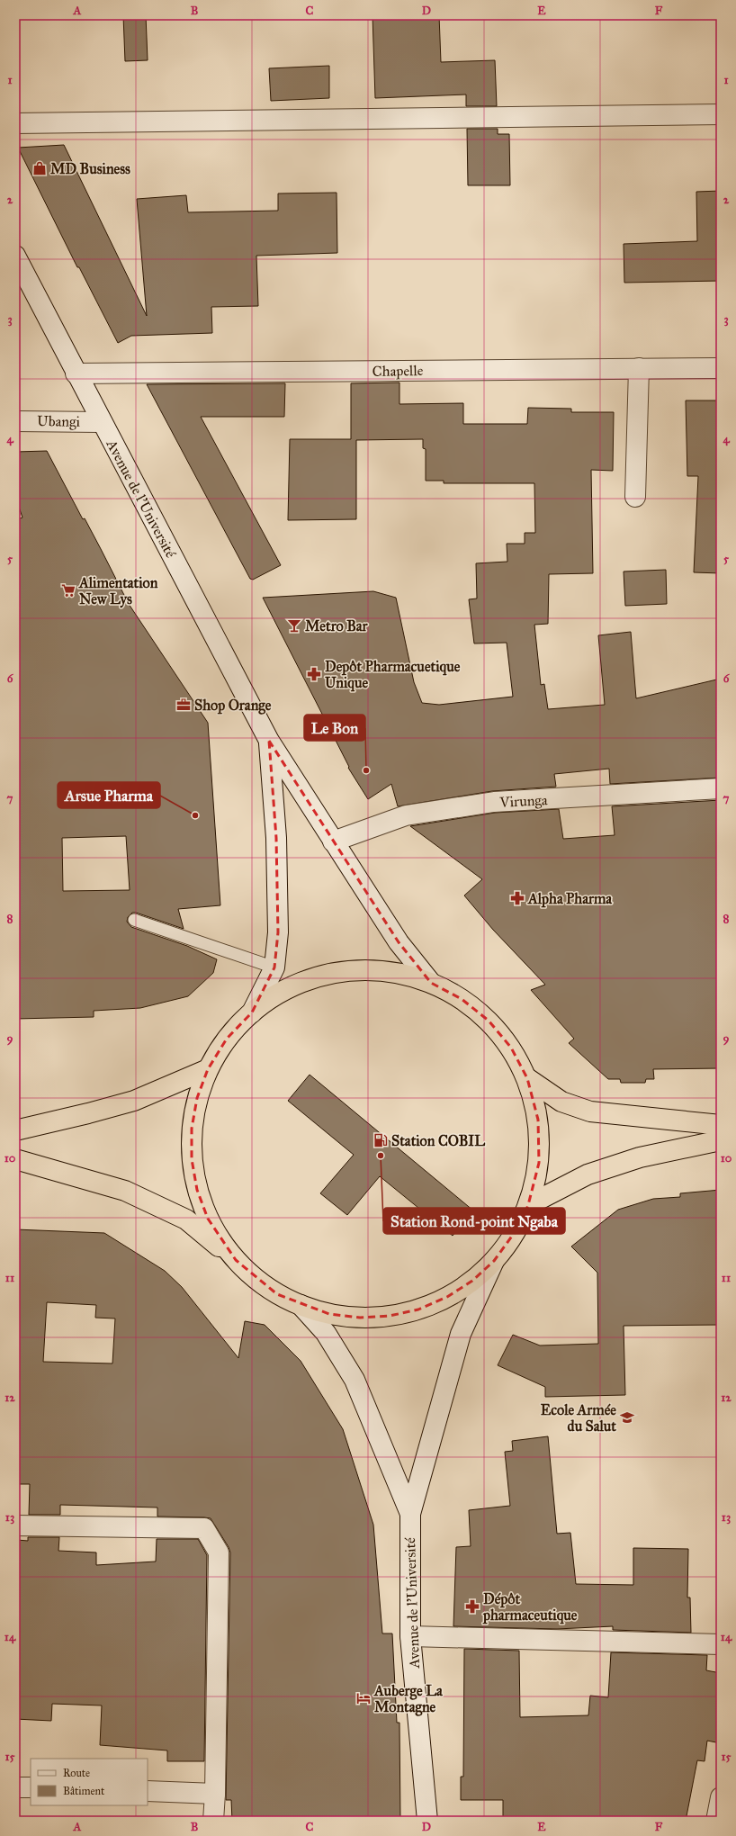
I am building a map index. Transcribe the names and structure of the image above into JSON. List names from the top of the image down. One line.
{"streets":{"street":["Chapelle","Ubangi","Avenue de l'Université","Virunga","Avenue de l’Université"]},"crossings":[["Chapelle","Avenue de l'Université"],["Ubangi","Avenue de l'Université"],["Avenue de l'Université","Virunga"]],"places":{"shop":["MD Business"],"supermarket":["Alimentation New Lys"],"bar":["Metro Bar"],"pharmacy":["Depôt Pharmacuetique Unique","Alpha Pharma","Dépôt pharmaceutique"],"office":["Shop Orange"],"other":["Le Bon","Arsue Pharma","Station Rond-point Ngaba"],"fuel station":["Station COBIL"],"school or university":["Ecole Armée du Salut"],"hotel":["Auberge La Montagne"]},"legend":["Route","Bâtiment"],"grid":{"columns":["A","B","C","D","E","F"],"rows":["1","2","3","4","5","6","7","8","9","10","11","12","13","14","15"]}}
